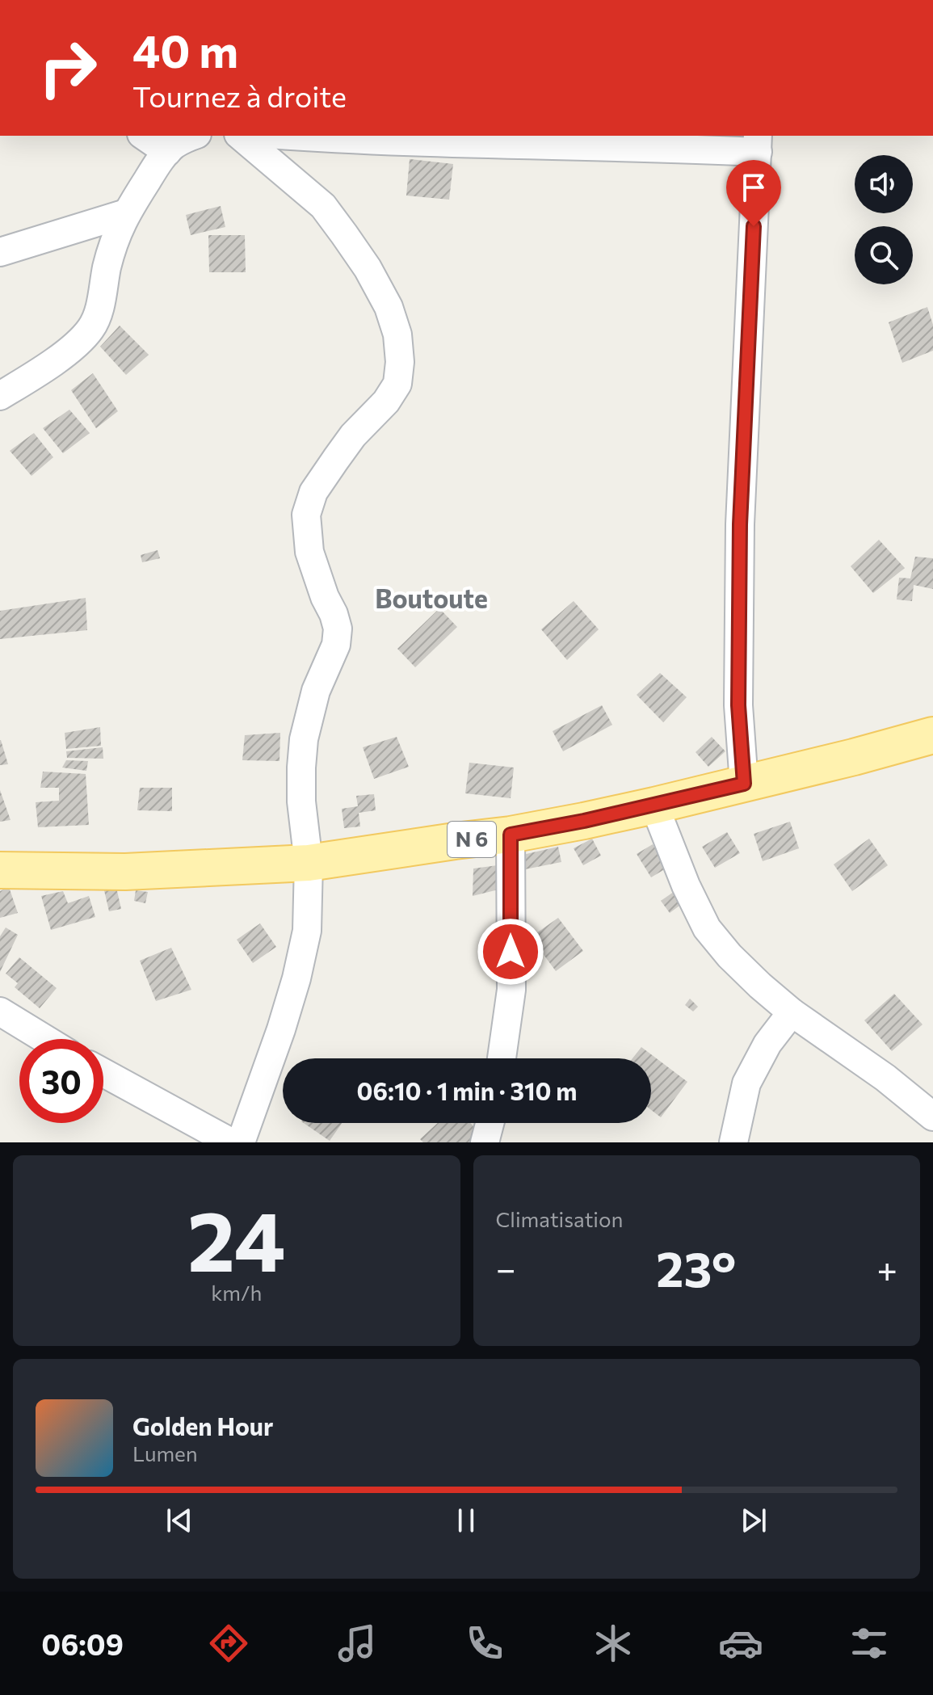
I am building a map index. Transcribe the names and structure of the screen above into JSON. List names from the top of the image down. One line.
{"streets":{"main road":["N 6"]},"districts":["Boutoute"],"page":{"turn":["40 m","Tournez à droite"],"limit":"30","trip":"06:10 · 1 min · 310 m","tile":[["24","km/h"],"Climatisation"],"heat":["−","23°","+"],"song":["Golden Hour","Lumen"],"tabs":"06:09"}}
